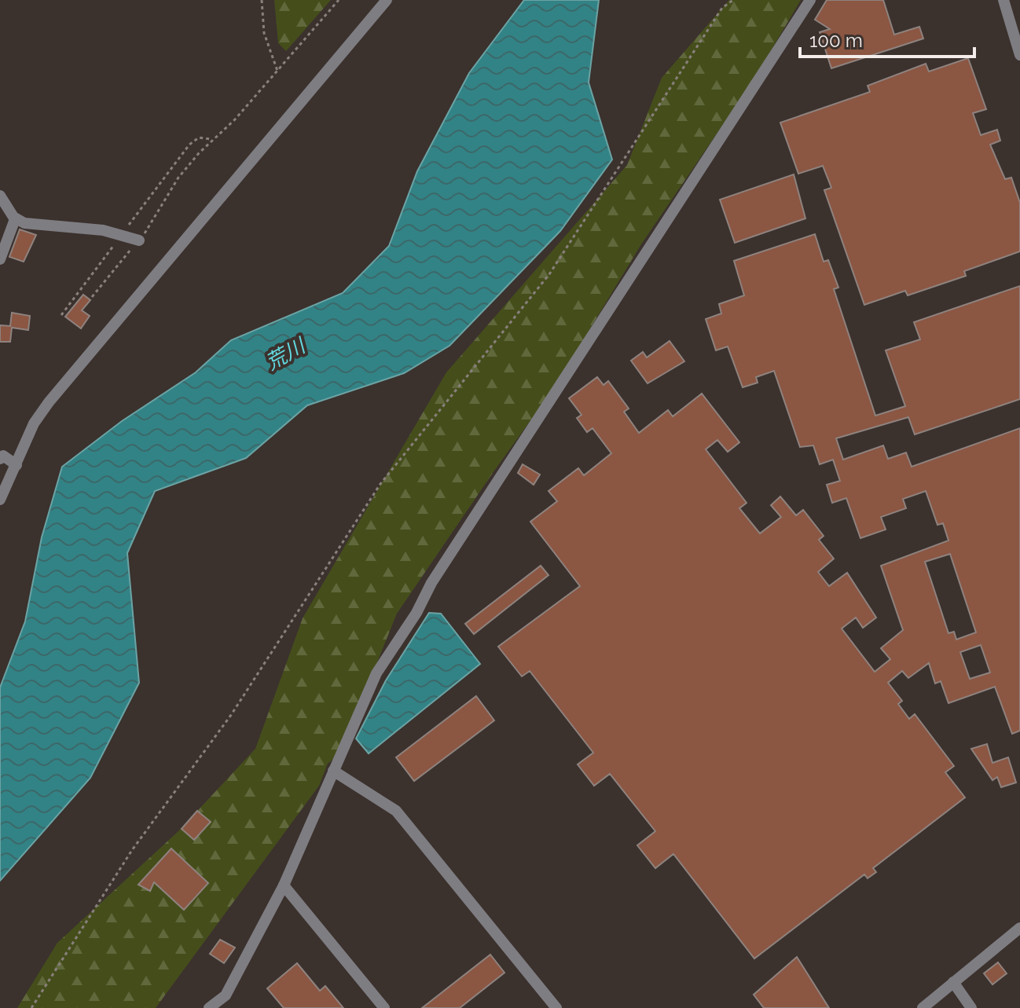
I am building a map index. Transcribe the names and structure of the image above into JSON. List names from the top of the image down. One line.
{"water":["荒川"],"scale_bar":"100 m"}
